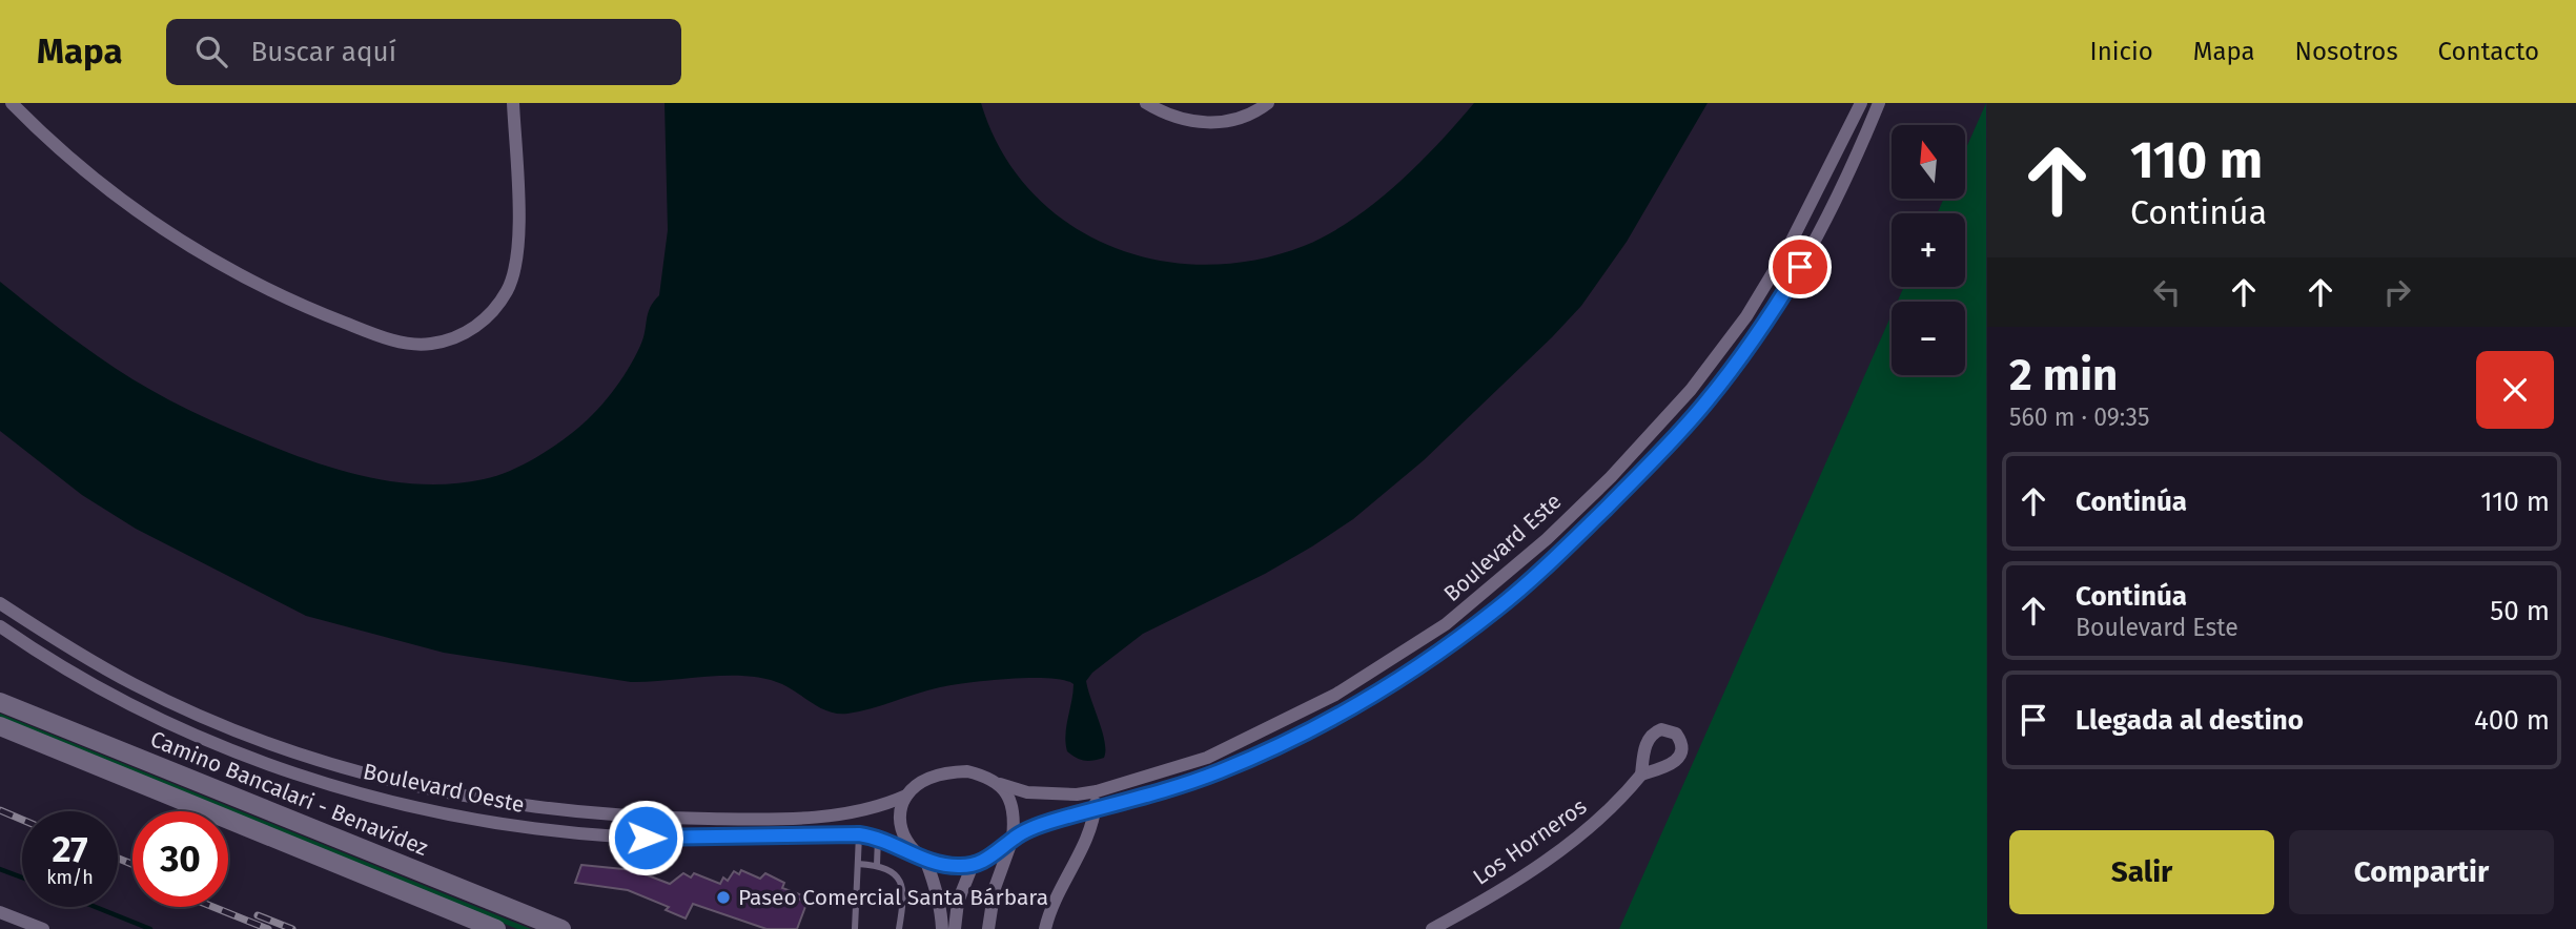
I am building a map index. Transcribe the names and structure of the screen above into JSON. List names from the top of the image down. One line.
{"streets":{"main road":["Camino Bancalari - Benavídez"],"street":["Boulevard Este","Boulevard Oeste","Los Horneros"]},"crossings":[["Boulevard Este","Boulevard Oeste"]],"places":["Paseo Comercial Santa Bárbara"],"north":"top","page":{"header":"Mapa","search":"Buscar aquí","nav":["Inicio","Mapa","Nosotros","Contacto"],"turn":["110 m","Continúa"],"map_buttons":["+","−"],"heading":["2 min","560 m · 09:35"],"list":[{"name":"Continúa","value":"110 m"},{"name":"Continúa","note":"Boulevard Este","value":"50 m"},{"name":"Llegada al destino","value":"400 m"}],"speed":"27 km/h","limit":"30","buttons":["Salir","Compartir"]}}
